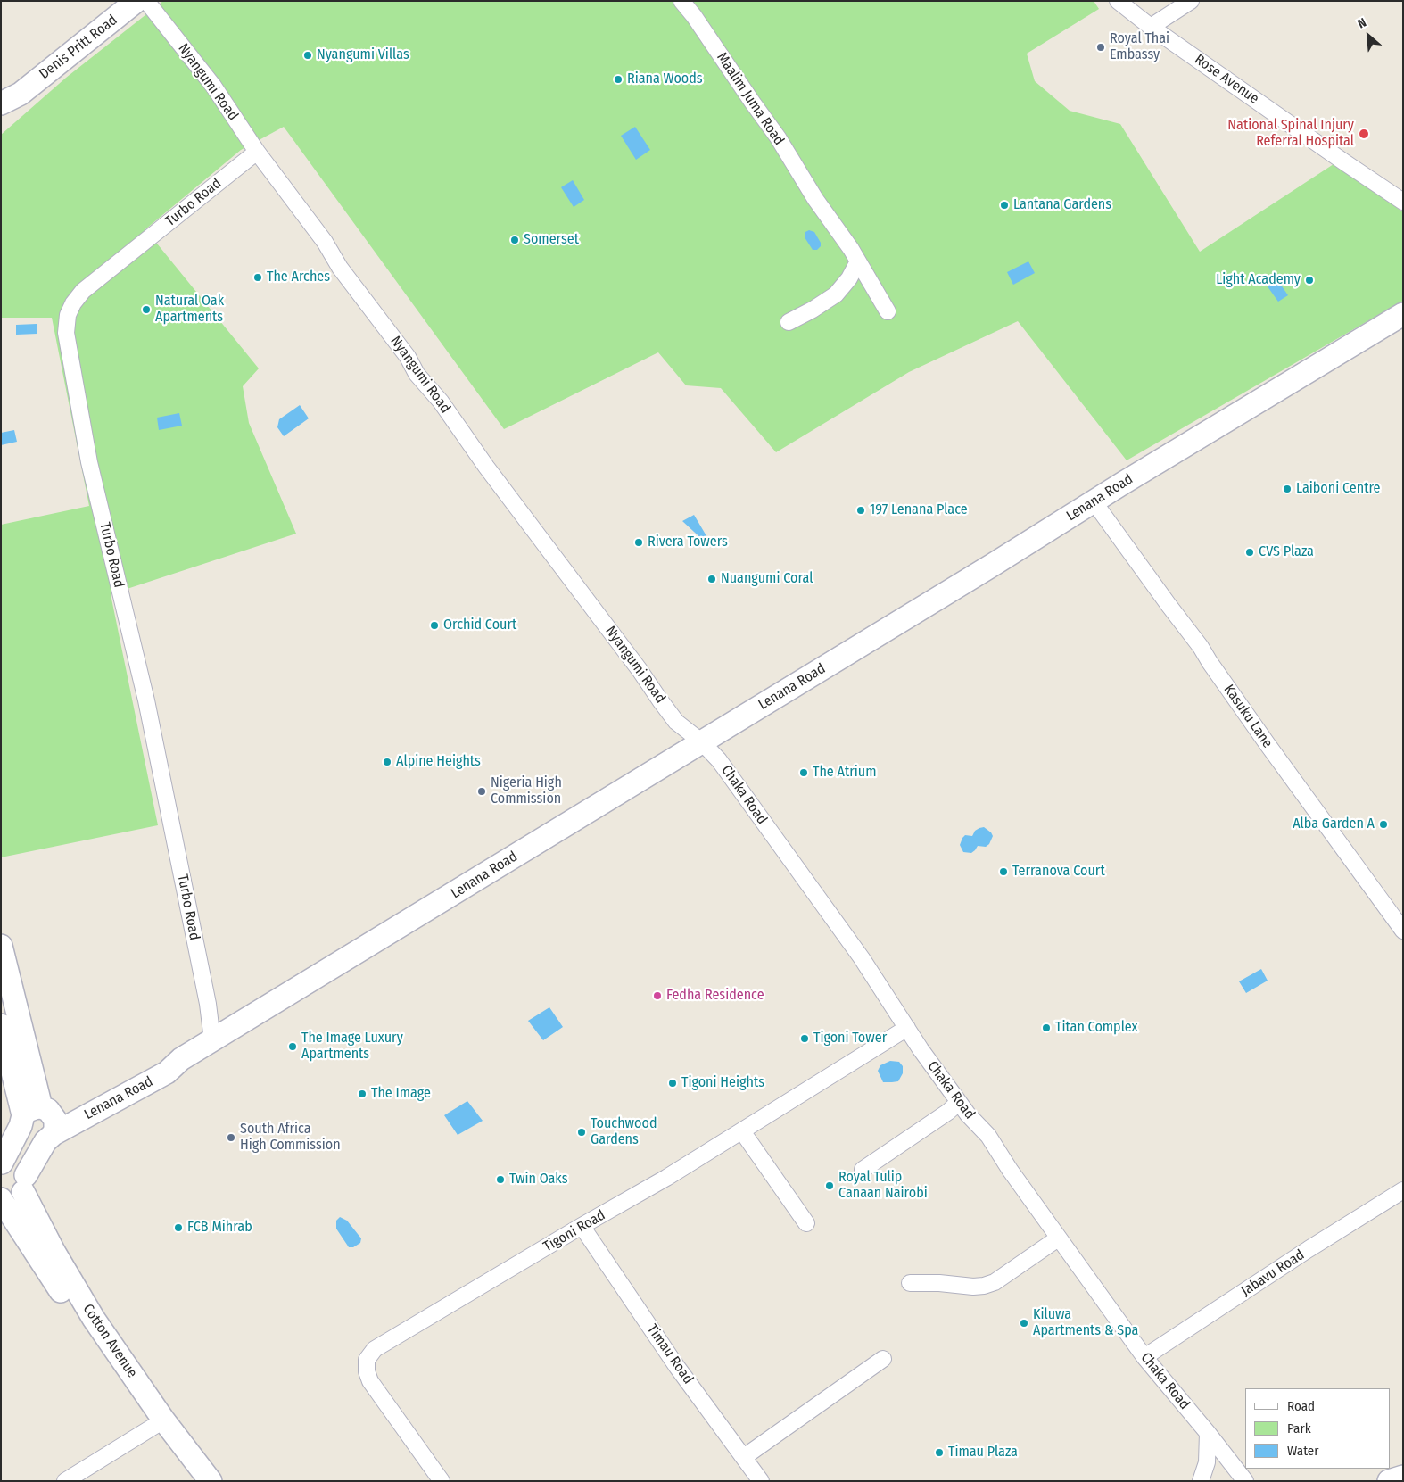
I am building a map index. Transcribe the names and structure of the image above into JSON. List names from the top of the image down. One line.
{"streets":{"street":["Denis Pritt Road","Rose Avenue","Nyangumi Road","Maalim Juma Road","Turbo Road","Lenana Road","Kasuku Lane","Chaka Road","Tigoni Road","Jabavu Road","Cotton Avenue","Timau Road"]},"crossings":[["Nyangumi Road","Turbo Road"],["Nyangumi Road","Lenana Road"],["Nyangumi Road","Chaka Road"],["Turbo Road","Lenana Road"],["Lenana Road","Kasuku Lane"],["Lenana Road","Chaka Road"],["Chaka Road","Tigoni Road"],["Chaka Road","Jabavu Road"],["Tigoni Road","Timau Road"]],"places":["Royal Thai Embassy","Nyangumi Villas","Riana Woods","National Spinal Injury Referral Hospital","Lantana Gardens","Somerset","The Arches","Light Academy","Natural Oak Apartments","Laiboni Centre","197 Lenana Place","Rivera Towers","CVS Plaza","Nuangumi Coral","Orchid Court","Alpine Heights","The Atrium","Nigeria High Commission","Alba Garden A","Terranova Court","Fedha Residence","Titan Complex","Tigoni Tower","The Image Luxury Apartments","Tigoni Heights","The Image","Touchwood Gardens","South Africa High Commission","Twin Oaks","Royal Tulip Canaan Nairobi","FCB Mihrab","Kiluwa Apartments & Spa","Timau Plaza"],"legend":["Road","Park","Water"],"north":"top left"}
